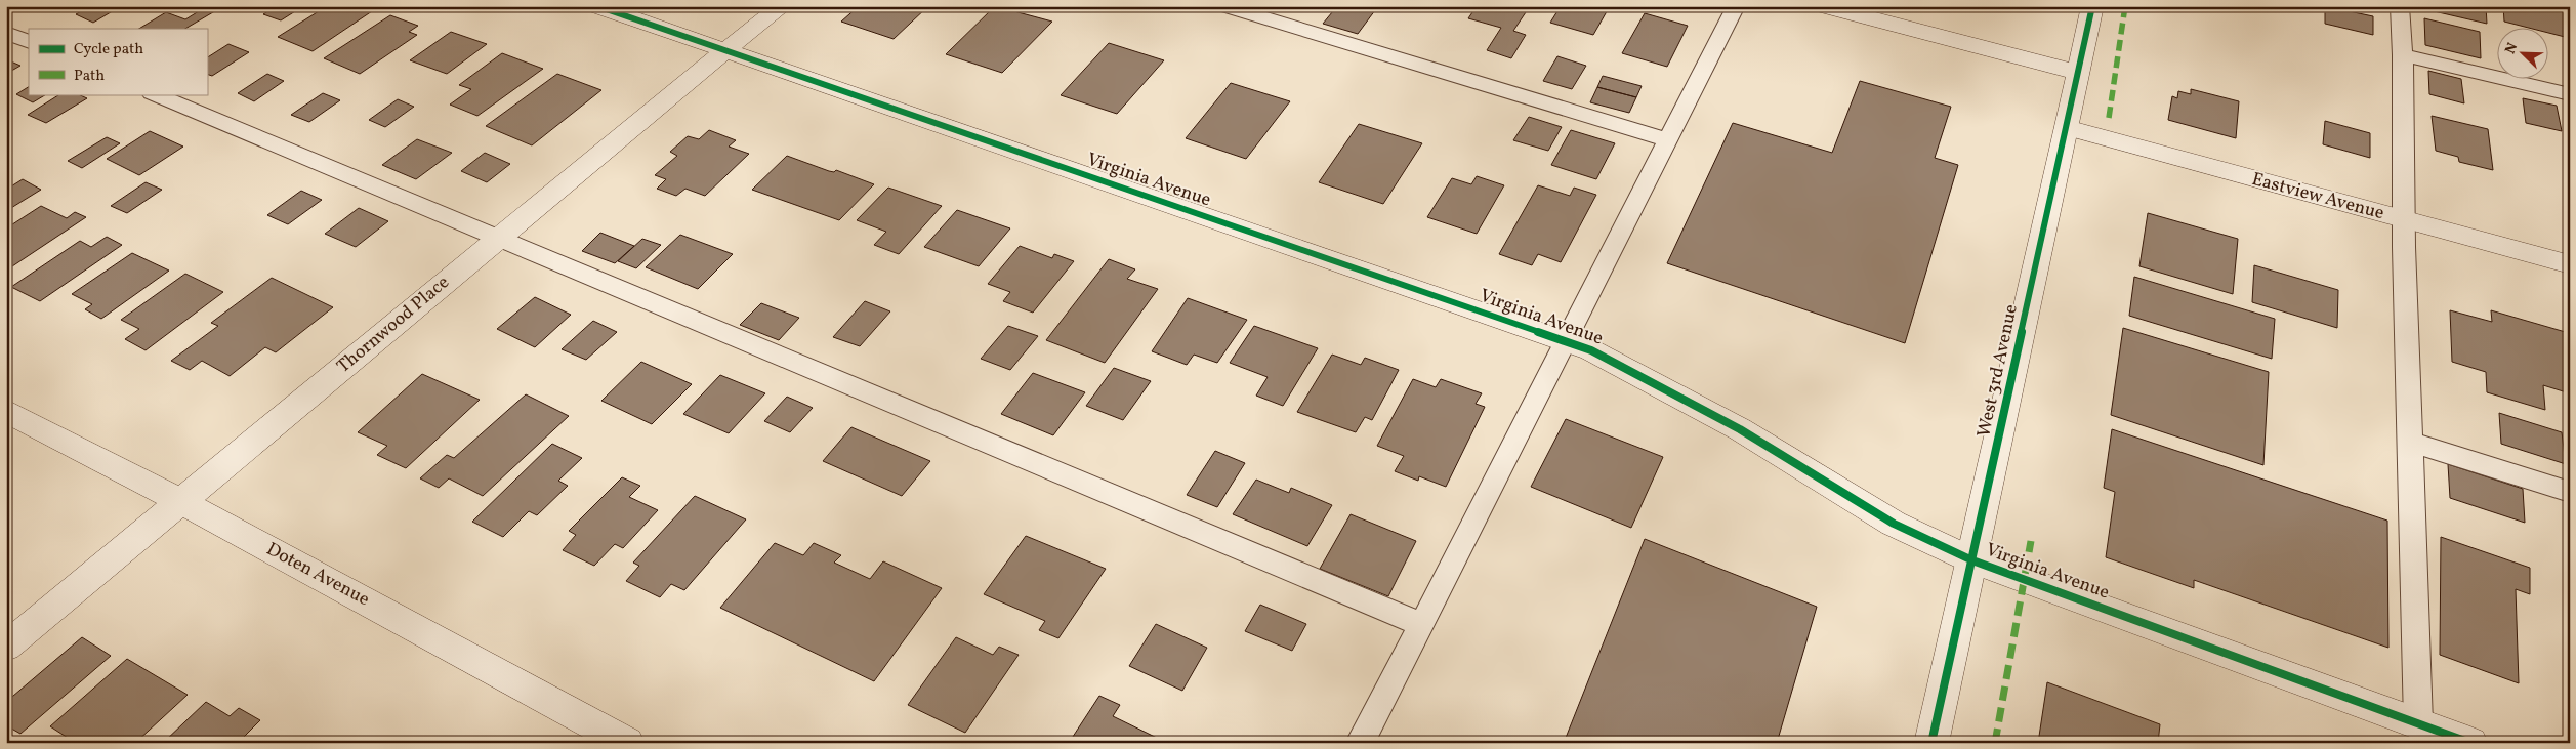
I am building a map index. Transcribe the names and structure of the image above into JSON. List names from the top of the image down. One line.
{"streets":{"street":["Virginia Avenue","Eastview Avenue","Thornwood Place","West 3rd Avenue","Doten Avenue"]},"crossings":[["Virginia Avenue","Thornwood Place"],["Virginia Avenue","West 3rd Avenue"],["Eastview Avenue","West 3rd Avenue"],["Thornwood Place","Doten Avenue"]],"legend":["Cycle path","Path"],"north":"top left"}
